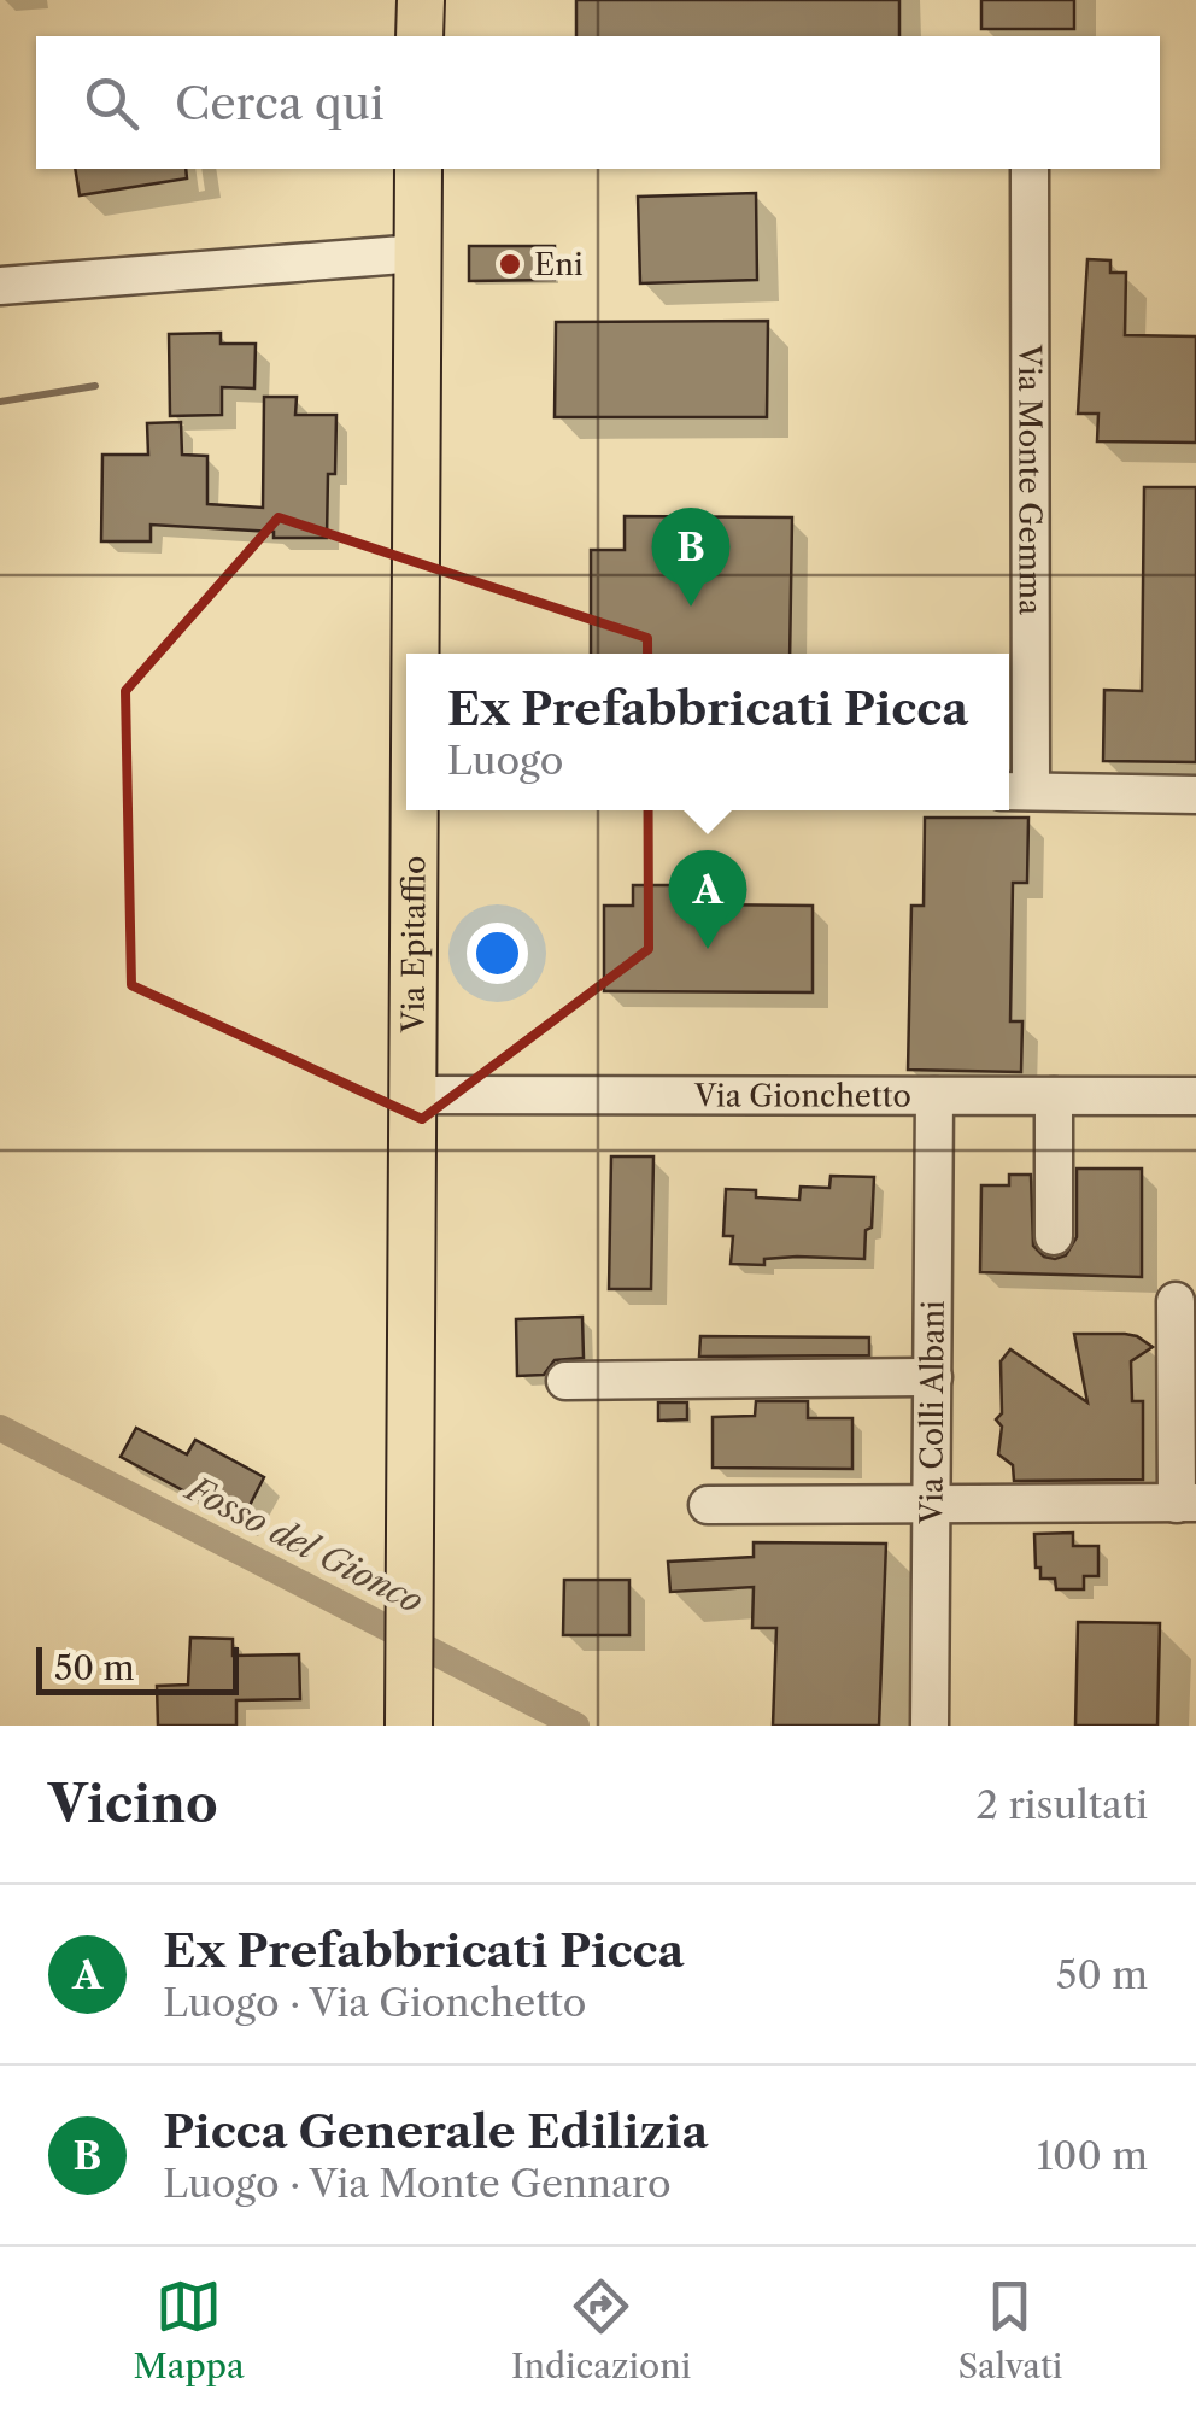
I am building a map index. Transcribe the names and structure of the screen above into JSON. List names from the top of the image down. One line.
{"streets":{"main road":["Via Epitaffio"],"street":["Via Monte Gemma","Via Gionchetto","Via Colli Albani"]},"crossings":[["Via Epitaffio","Via Gionchetto"],["Via Gionchetto","Via Colli Albani"]],"water":["Fosso del Gionco"],"places":["Eni"],"scale_bar":"50 m","page":{"search":"Cerca qui","pins":["B","A"],"popup":["Ex Prefabbricati Picca","Luogo"],"scale":"50 m","heading":["Vicino","2 risultati"],"list":[{"mark":"A","name":"Ex Prefabbricati Picca","note":"Luogo · Via Gionchetto","value":"50 m"},{"mark":"B","name":"Picca Generale Edilizia","note":"Luogo · Via Monte Gennaro","value":"100 m"}],"nav":["Mappa","Indicazioni","Salvati"]}}
